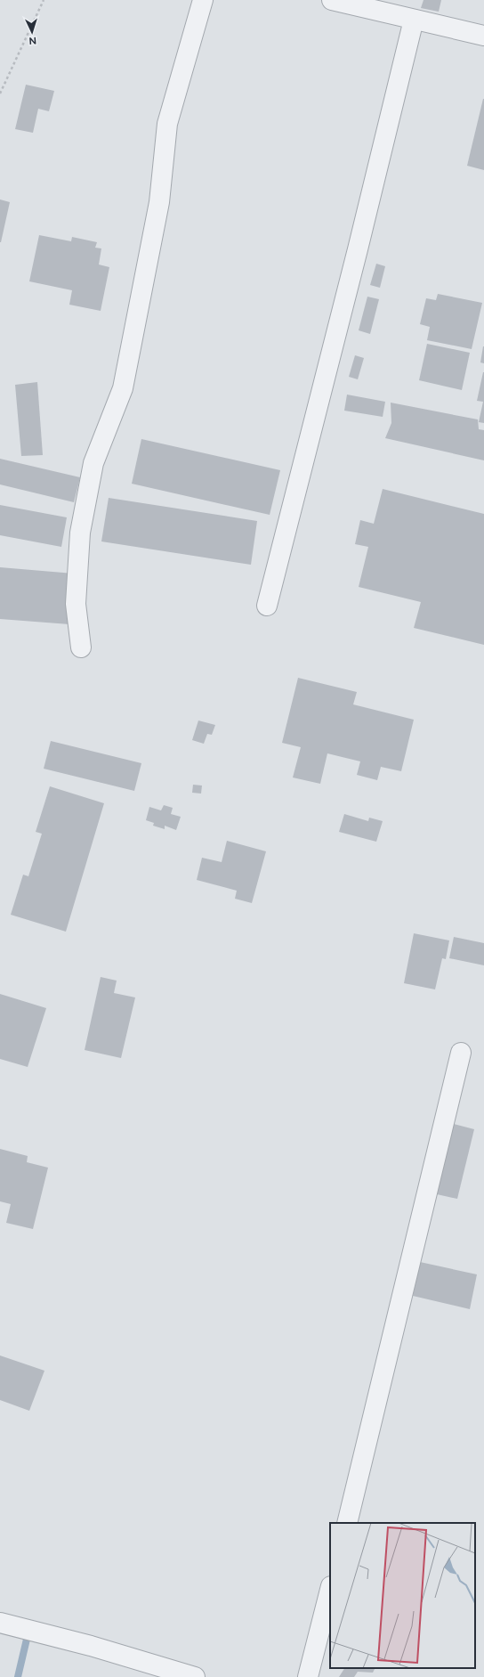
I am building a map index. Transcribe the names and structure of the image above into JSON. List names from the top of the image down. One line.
{"north":"bottom"}
